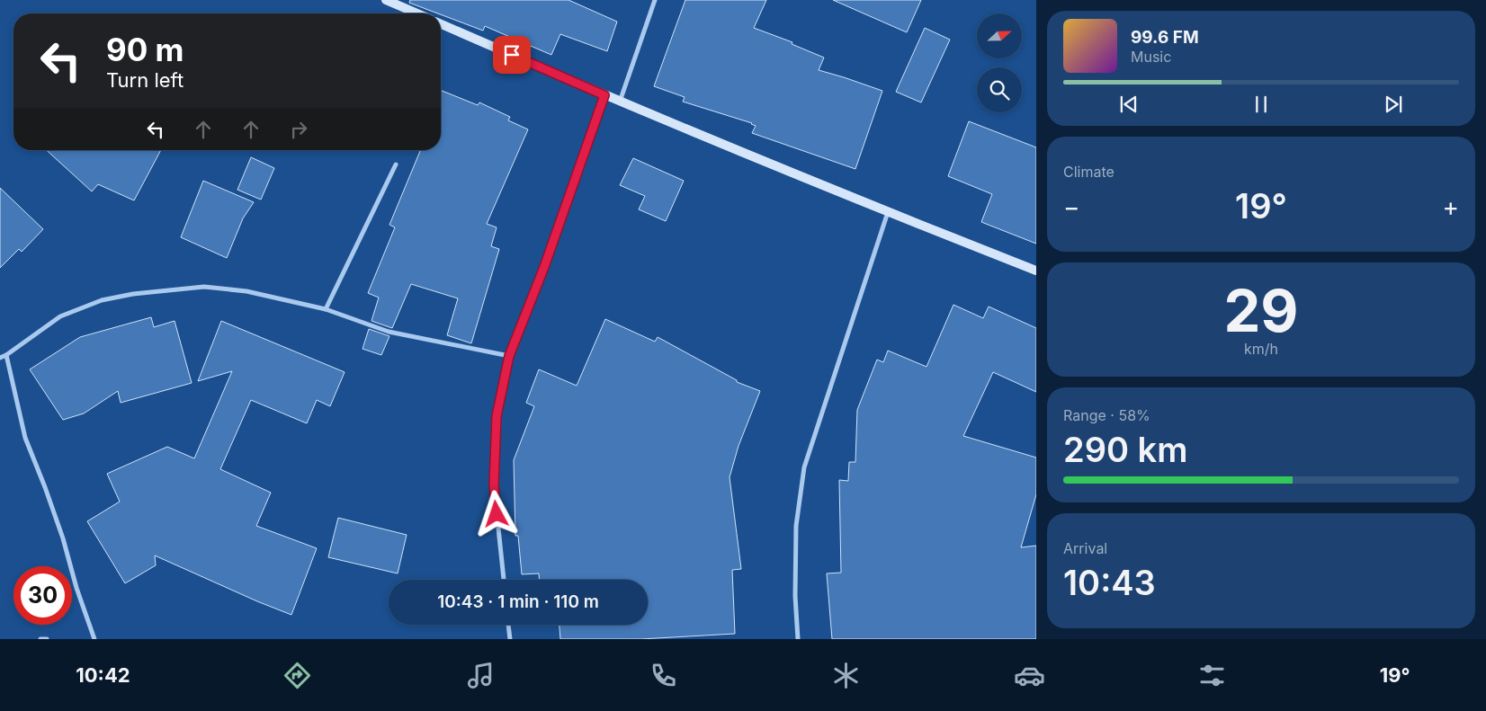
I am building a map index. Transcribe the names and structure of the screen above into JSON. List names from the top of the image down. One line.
{"north":"right","page":{"turn":["90 m","Turn left"],"song":["99.6 FM","Music"],"tile":["Climate",["29","km/h"],["Range · 58%","290 km"],["Arrival","10:43"]],"heat":["−","19°","+"],"limit":"30","trip":"10:43 · 1 min · 110 m","tabs":["10:42","19°"]}}
